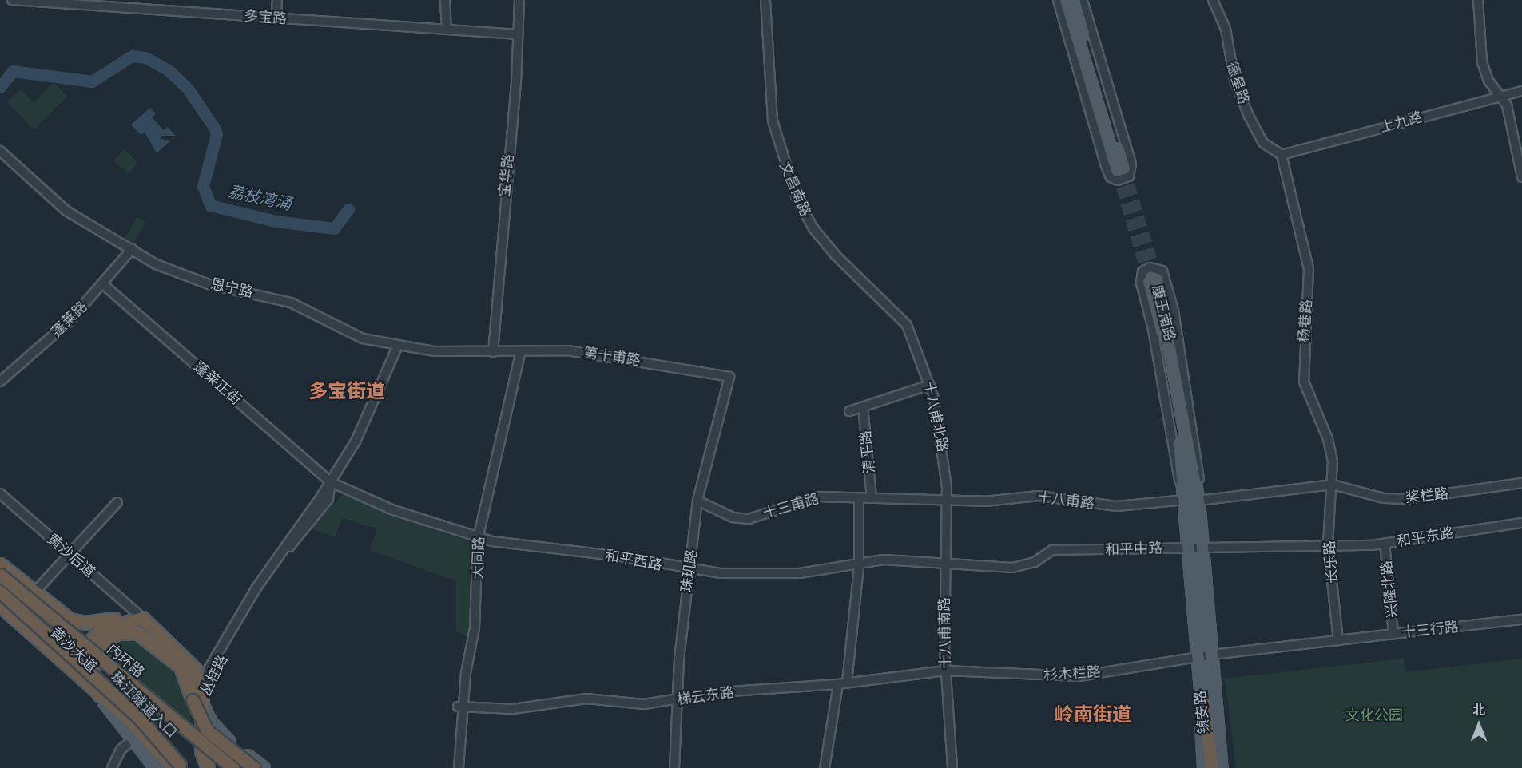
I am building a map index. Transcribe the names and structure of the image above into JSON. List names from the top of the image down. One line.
{"streets":{"highway":["黄沙大道","内环路","珠江隧道入口"],"main road":["康王南路","镇安路"],"street":["多宝路","德星路","上九路","宝华路","文昌南路","恩宁路","蓬莱路","杨巷路","第十甫路","蓬莱正街","十八甫北路","清平路","桨栏路","十八甫路","十三甫路","和平东路","和平中路","黄沙后道","大同路","和平西路","长乐路","珠玑路","兴隆北路","十三行路","十八甫南路","杉木栏路","丛桂路","梯云东路"]},"crossings":[["多宝路","宝华路"],["德星路","上九路"],["德星路","杨巷路"],["上九路","杨巷路"],["宝华路","恩宁路"],["宝华路","第十甫路"],["文昌南路","十八甫北路"],["恩宁路","蓬莱路"],["恩宁路","第十甫路"],["恩宁路","丛桂路"],["康王南路","十八甫路"],["康王南路","和平中路"],["康王南路","杉木栏路"],["康王南路","镇安路"],["蓬莱路","蓬莱正街"],["杨巷路","桨栏路"],["杨巷路","长乐路"],["第十甫路","大同路"],["第十甫路","珠玑路"],["蓬莱正街","和平西路"],["蓬莱正街","丛桂路"],["十八甫北路","十八甫路"],["十八甫北路","十三甫路"],["十八甫北路","十八甫南路"],["清平路","十三甫路"],["桨栏路","长乐路"],["十八甫路","十三甫路"],["十八甫路","十八甫南路"],["十三甫路","珠玑路"],["十三甫路","十八甫南路"],["和平东路","和平中路"],["和平东路","长乐路"],["和平东路","兴隆北路"],["和平中路","和平西路"],["和平中路","长乐路"],["和平中路","十八甫南路"],["黄沙后道","黄沙大道"],["大同路","和平西路"],["大同路","梯云东路"],["和平西路","珠玑路"],["和平西路","十八甫南路"],["和平西路","丛桂路"],["长乐路","十三行路"],["珠玑路","梯云东路"],["兴隆北路","十三行路"],["十八甫南路","杉木栏路"],["十八甫南路","梯云东路"],["杉木栏路","梯云东路"],["杉木栏路","镇安路"]],"districts":["多宝街道","岭南街道"],"water":["荔枝湾涌"],"parks":["文化公园"],"north":"top"}
